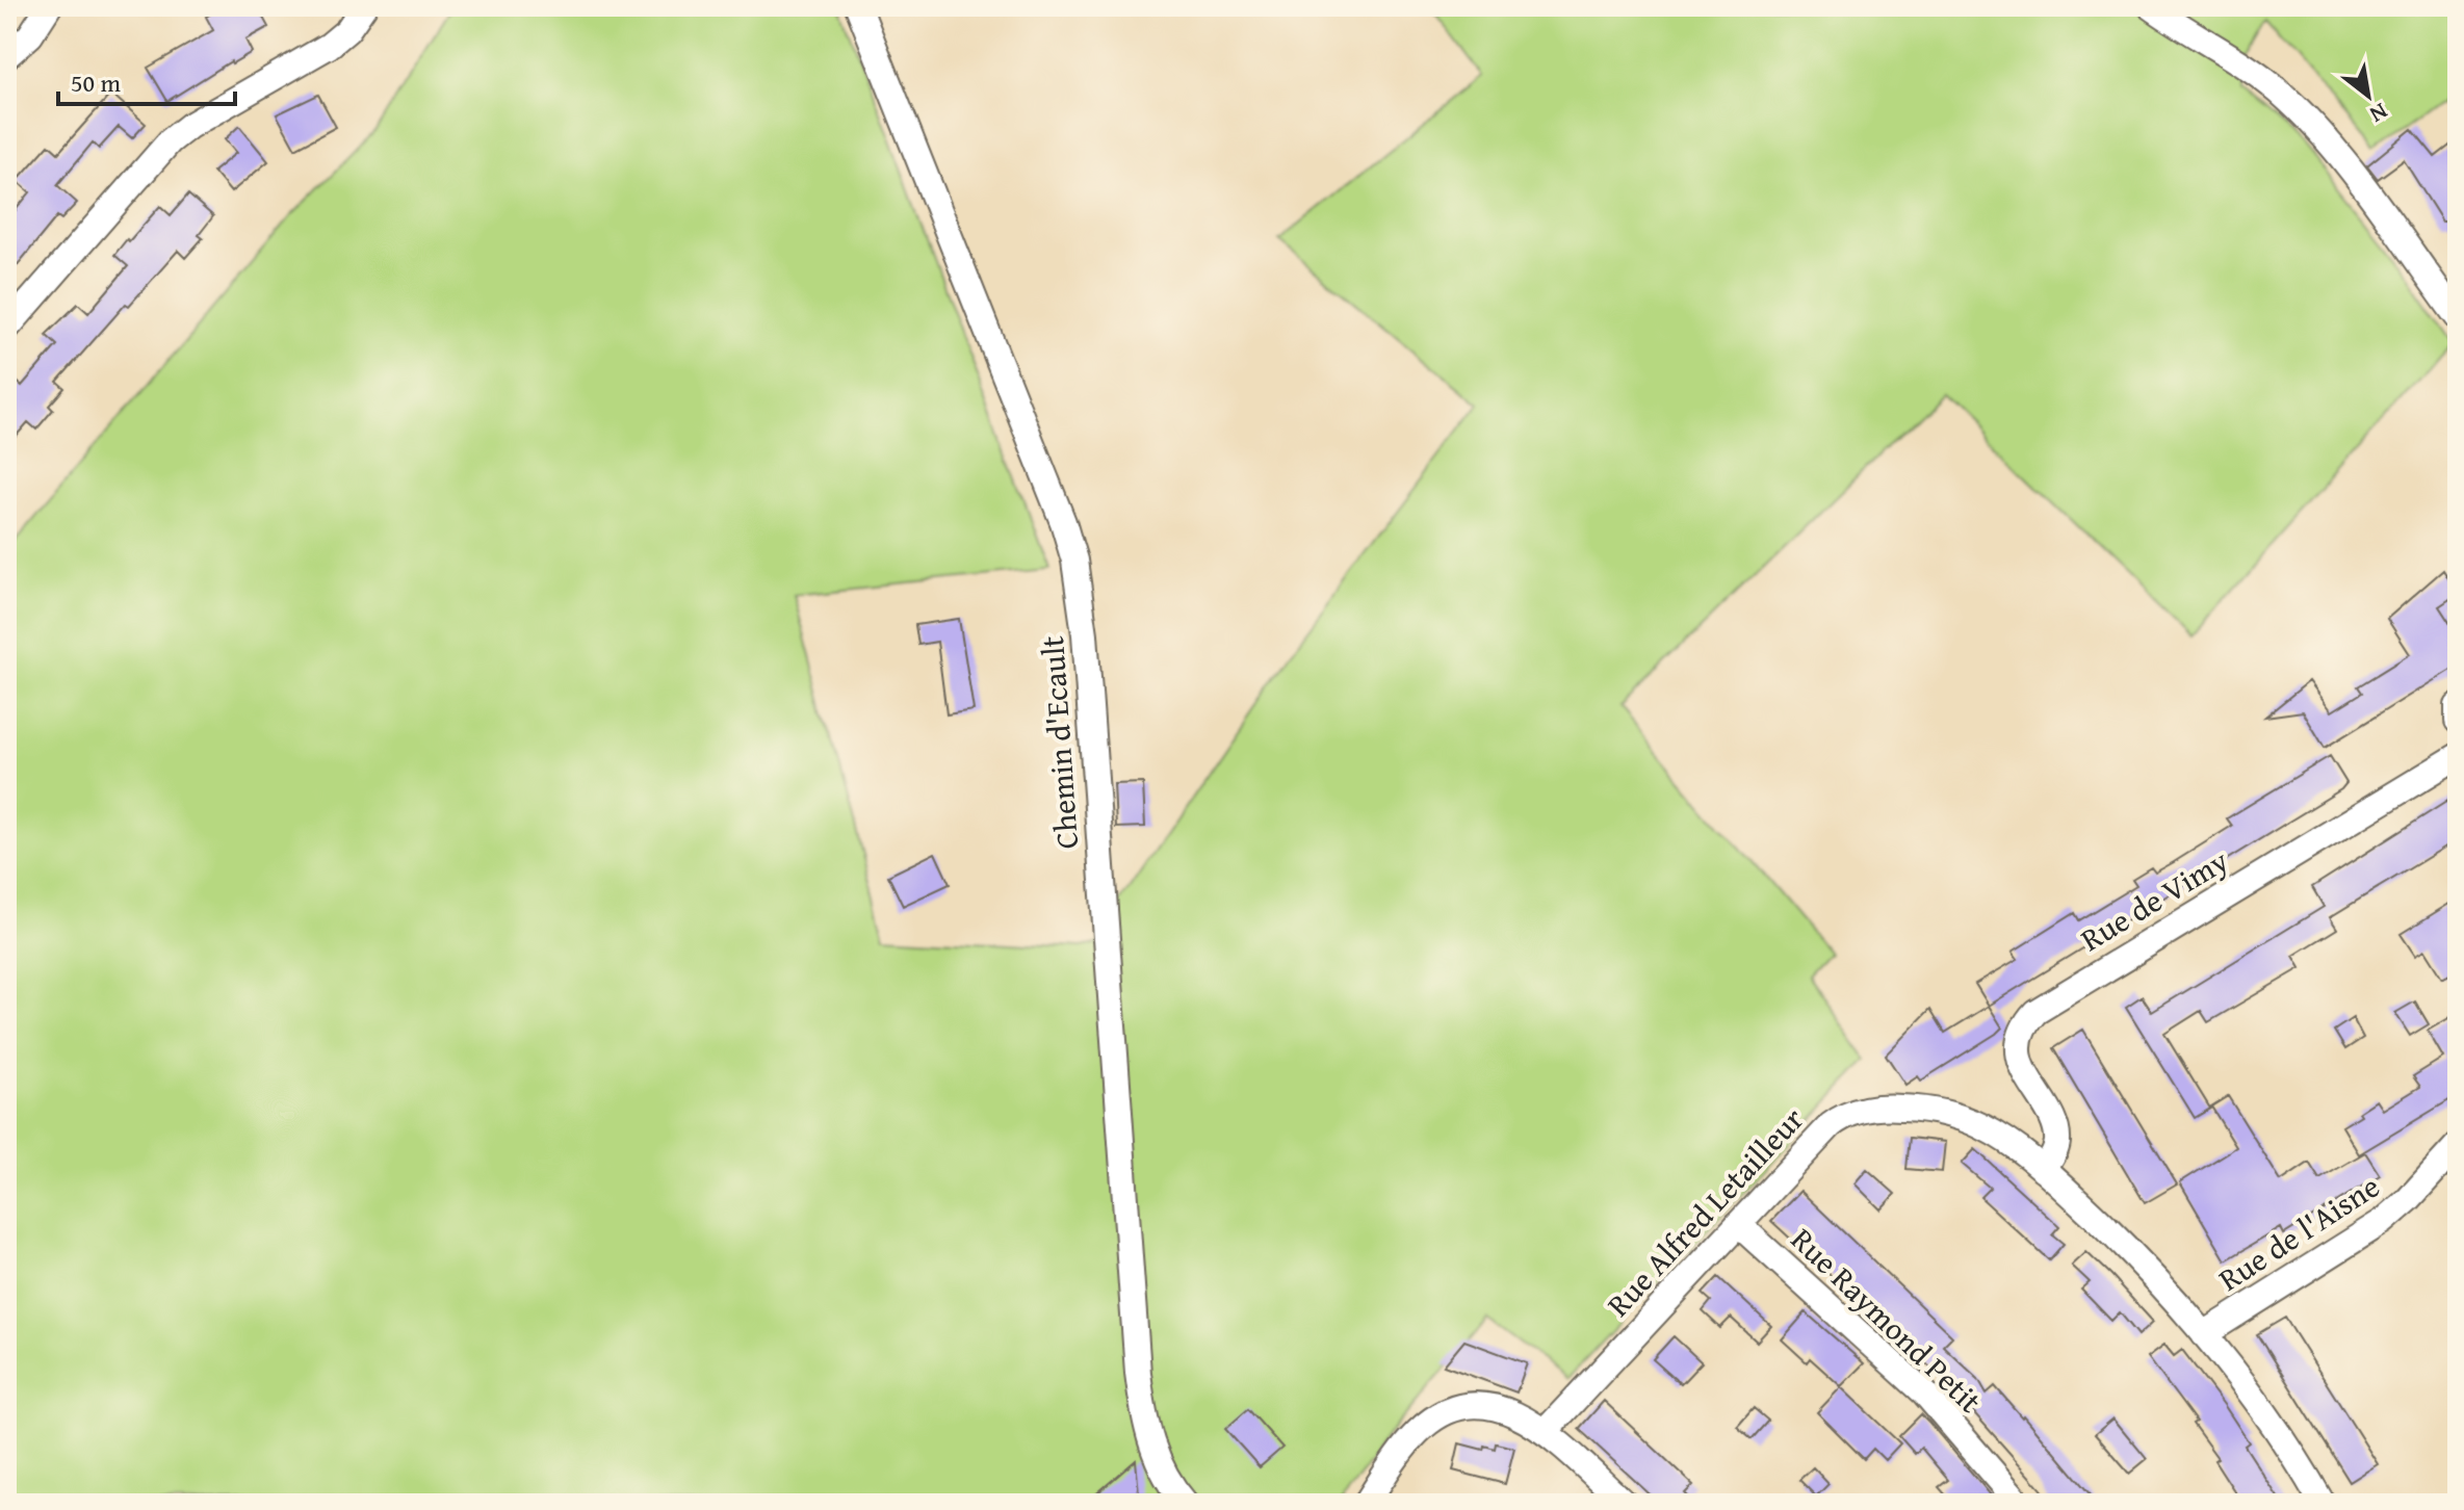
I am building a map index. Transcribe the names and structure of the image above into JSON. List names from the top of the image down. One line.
{"streets":{"street":["Chemin d'Ecault","Rue de Vimy","Rue Alfred Letailleur","Rue de l'Aisne","Rue Raymond Petit"]},"crossings":[["Rue de Vimy","Rue Alfred Letailleur"],["Rue Alfred Letailleur","Rue de l'Aisne"],["Rue Alfred Letailleur","Rue Raymond Petit"]],"scale_bar":"50 m","north":"bottom right"}
